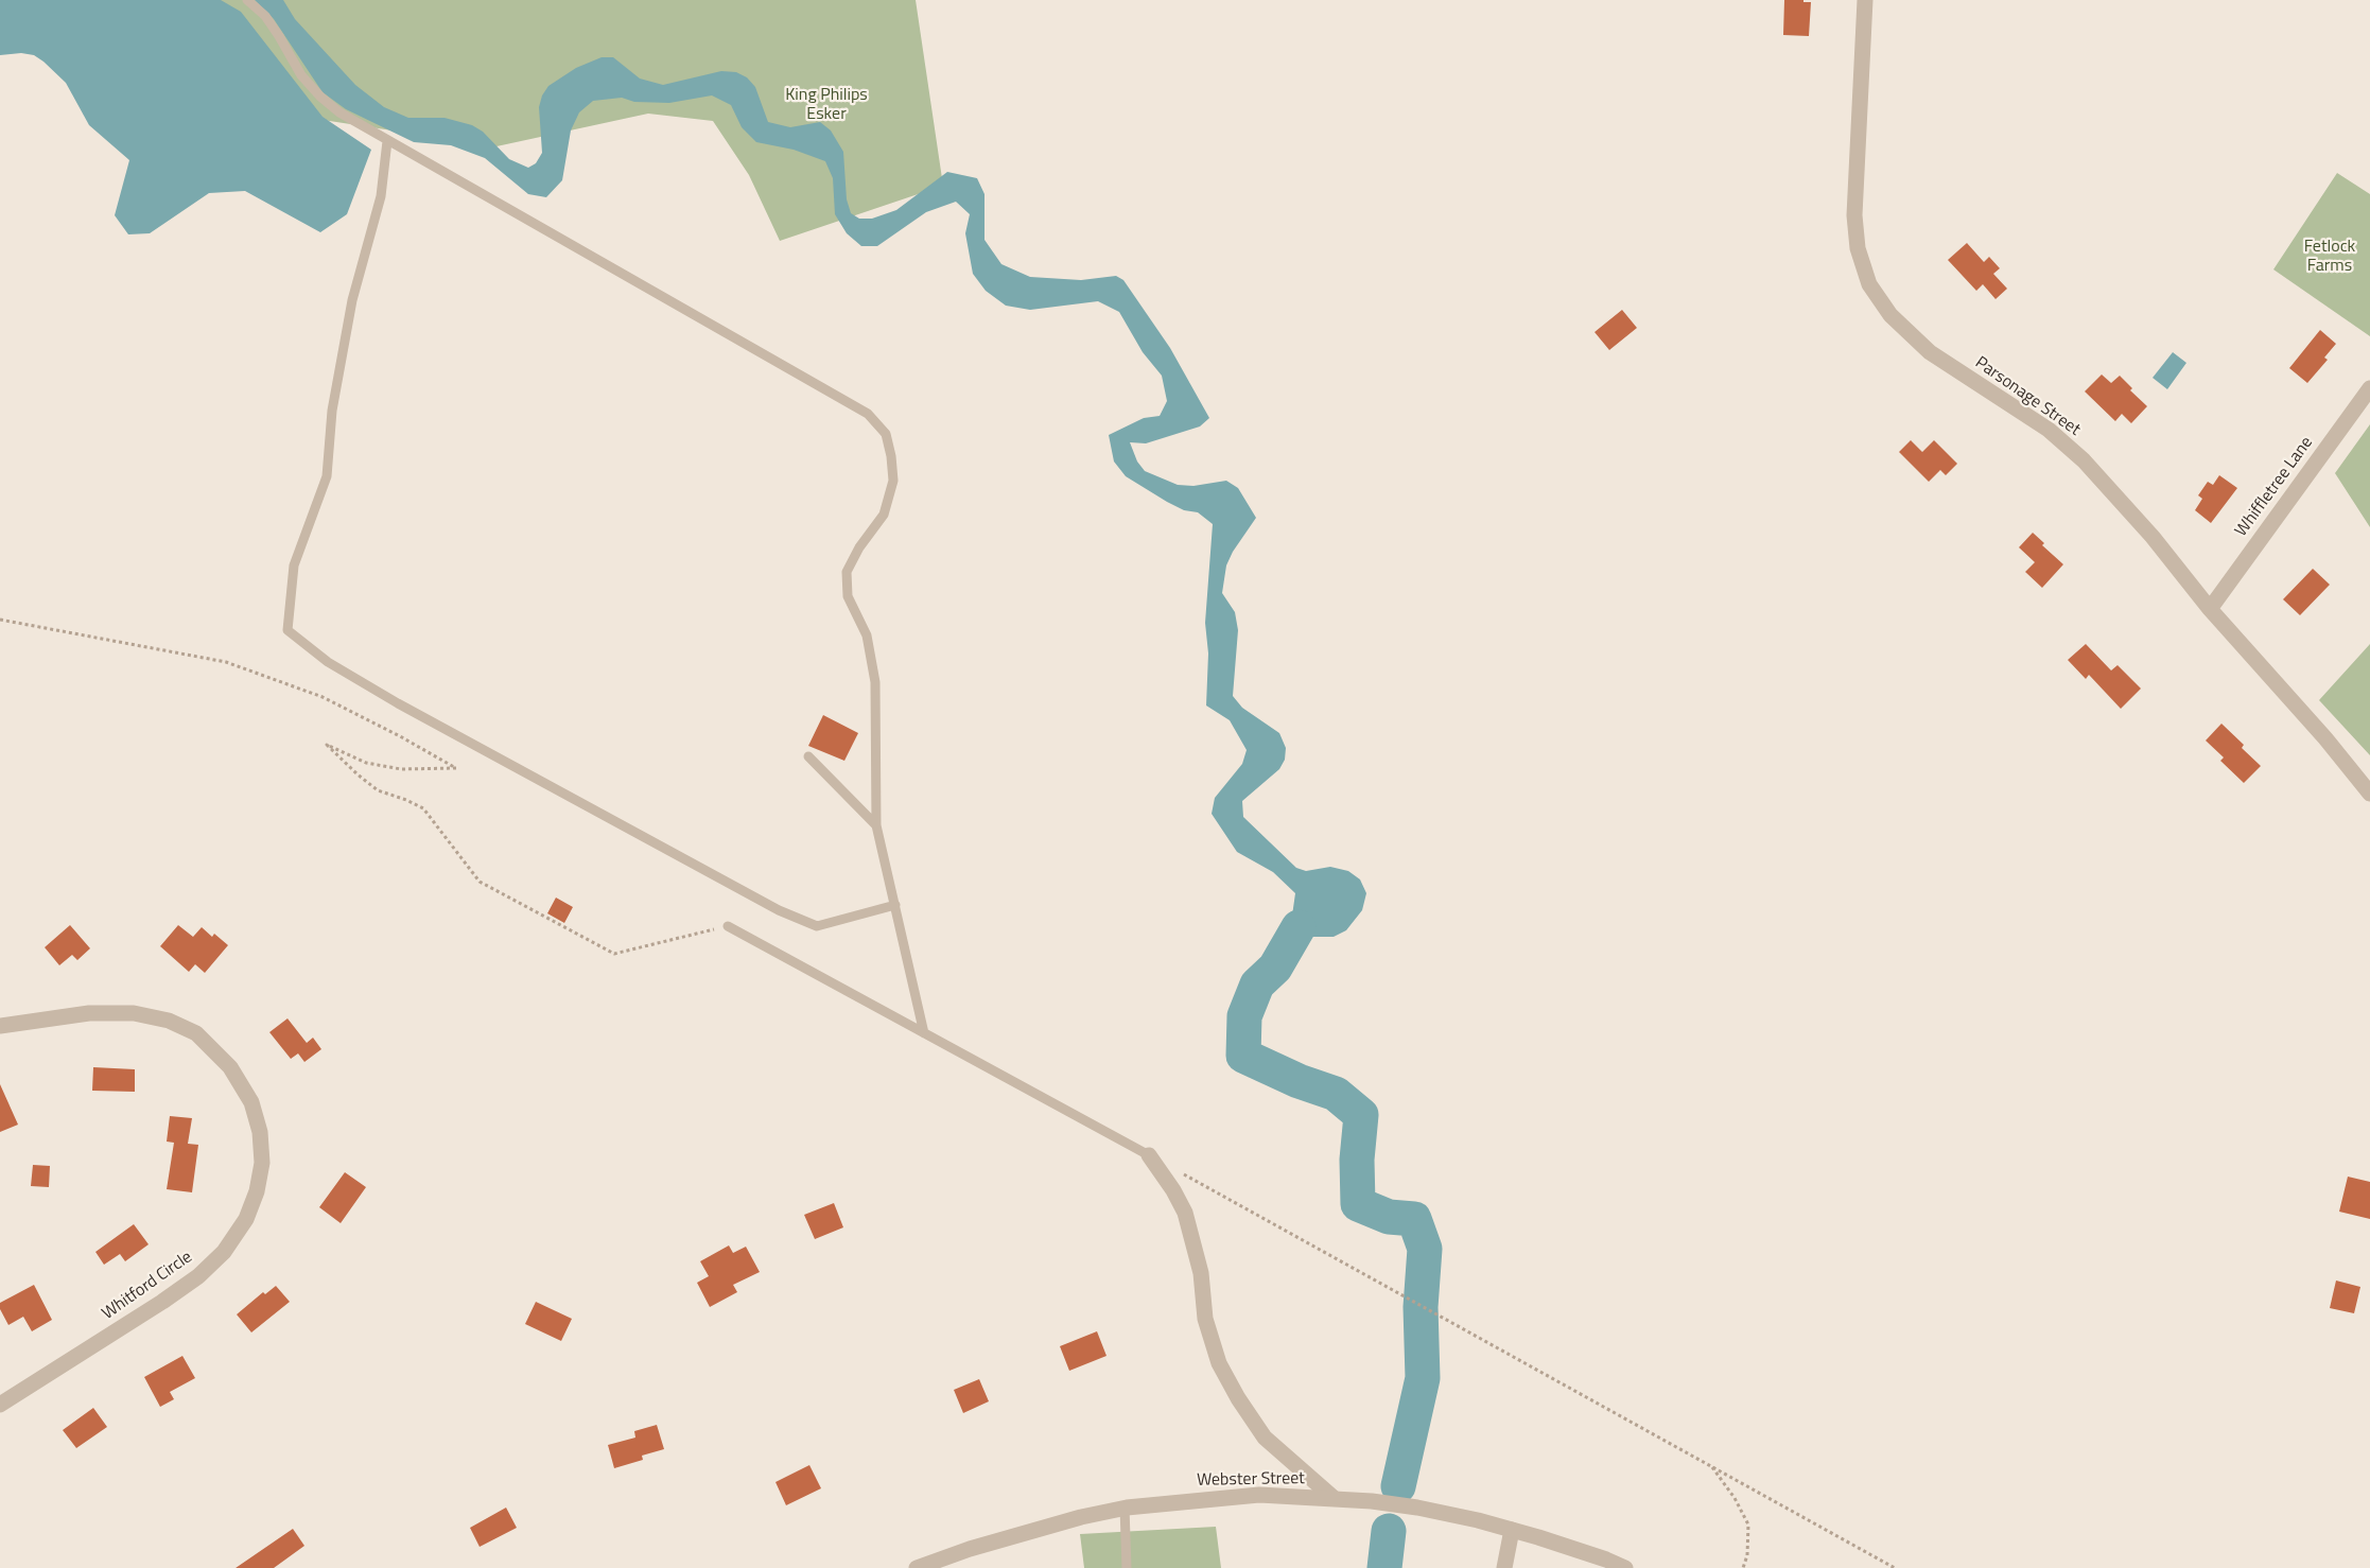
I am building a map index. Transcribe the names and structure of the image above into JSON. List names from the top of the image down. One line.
{"streets":{"street":["Parsonage Street","Whiffletree Lane","Whitford Circle","Webster Street"]},"crossings":[["Parsonage Street","Whiffletree Lane"]],"parks":["King Philips Esker","Fetlock Farms"]}
